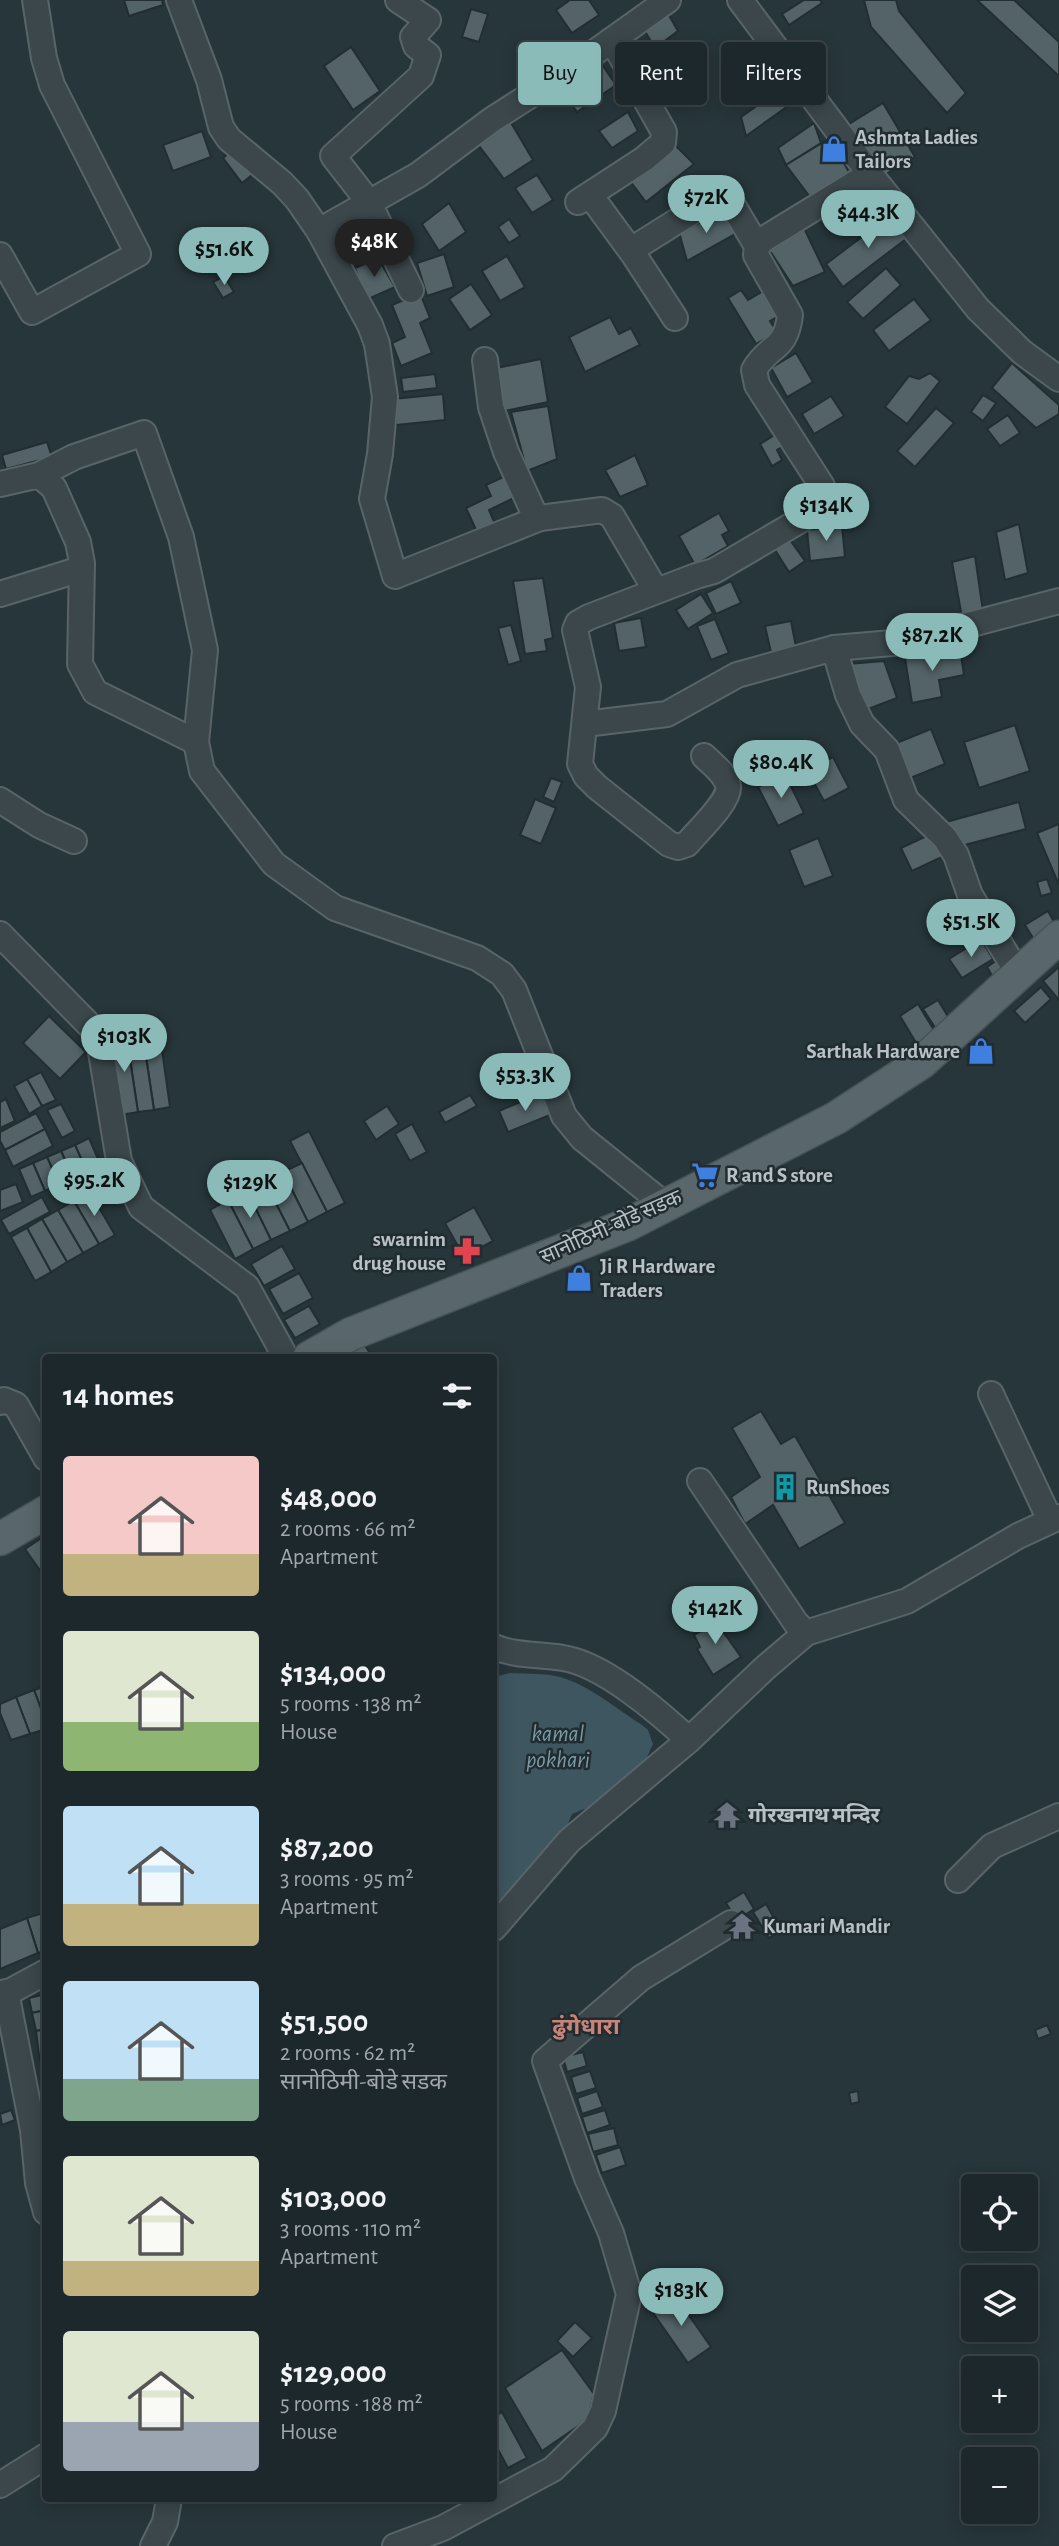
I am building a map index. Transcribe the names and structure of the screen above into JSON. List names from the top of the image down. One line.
{"streets":{"main road":["सानोठिमी-बोडे सडक"]},"districts":["ढुंगेधारा"],"water":["kamal pokhari"],"places":{"shop":["Ashmta Ladies Tailors","Sarthak Hardware","Ji R Hardware Traders"],"supermarket":["R and S store"],"pharmacy":["swarnim drug house"],"building":["RunShoes"],"temple":["गोरखनाथ मन्दिर","Kumari Mandir"]},"page":{"chip":["Buy","Rent","Filters"],"price":["$72K","$44.3K","$48K","$51.6K","$134K","$87.2K","$80.4K","$51.5K","$103K","$53.3K","$95.2K","$129K","$142K","$183K"],"heading":"14 homes","list":[{"name":"$48,000","note":"2 rooms · 66 m² · Apartment"},{"name":"$134,000","note":"5 rooms · 138 m² · House"},{"name":"$87,200","note":"3 rooms · 95 m² · Apartment"},{"name":"$51,500","note":"2 rooms · 62 m² · सानोठिमी-बोडे सडक"},{"name":"$103,000","note":"3 rooms · 110 m² · Apartment"},{"name":"$129,000","note":"5 rooms · 188 m² · House"}],"map_buttons":["+","−"]}}
